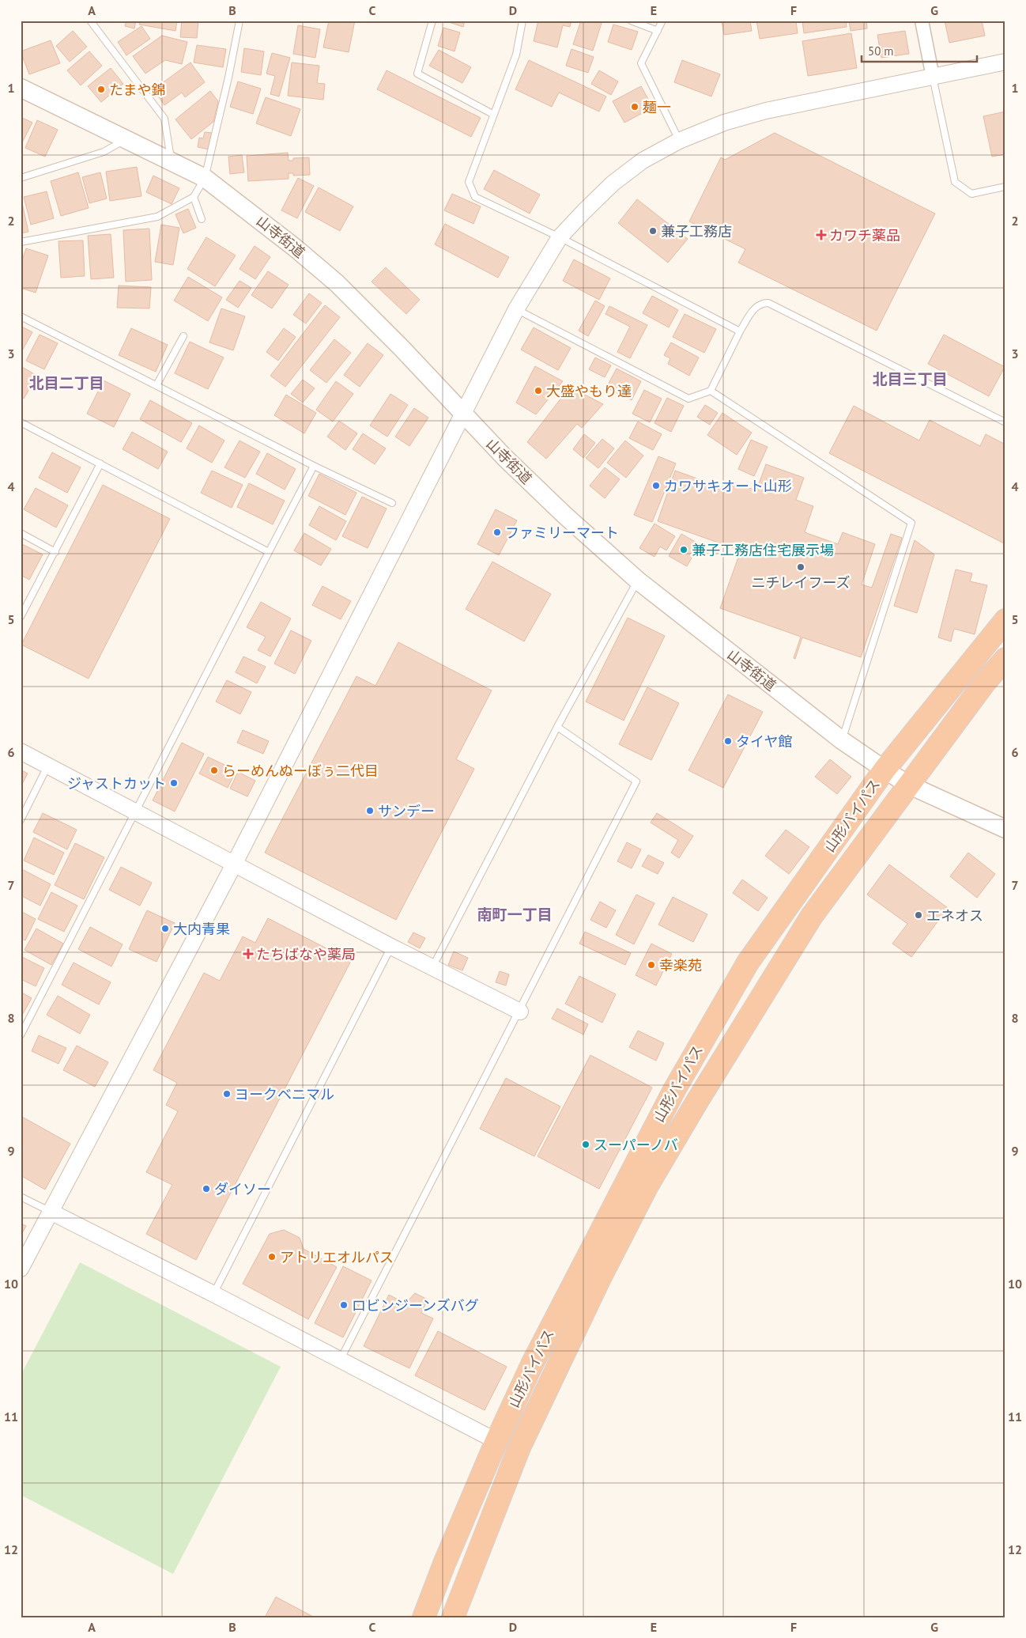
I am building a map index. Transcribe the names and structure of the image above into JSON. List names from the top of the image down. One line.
{"streets":{"highway":["山形バイパス"],"main road":["山寺街道"]},"crossings":[["山寺街道","山形バイパス"]],"districts":["北目三丁目","北目二丁目","南町一丁目"],"places":{"other":["たまや錦","麺一","兼子工務店","大盛やもり達","カワサキオート山形","ファミリーマート","兼子工務店住宅展示場","ニチレイフーズ","タイヤ館","らーめんぬーぼぅ二代目","ジャストカット","サンデー","エネオス","大内青果","幸楽苑","ヨークベニマル","スーパーノバ","ダイソー","アトリエオルパス","ロビンジーンズバグ"],"health":["カワチ薬品","たちばなや薬局"]},"scale_bar":"50 m","grid":{"columns":["A","B","C","D","E","F","G"],"rows":["1","2","3","4","5","6","7","8","9","10","11","12"]}}
